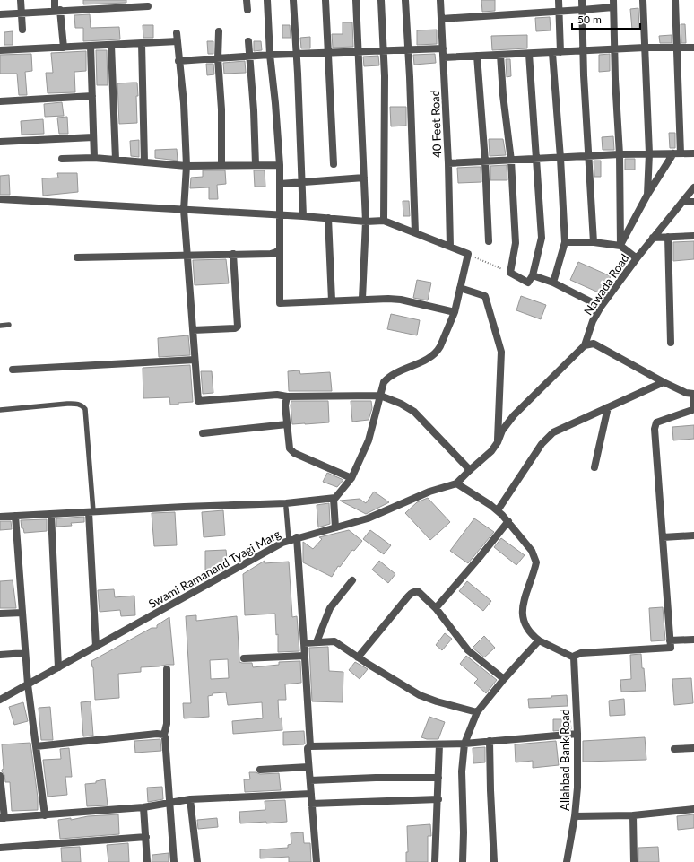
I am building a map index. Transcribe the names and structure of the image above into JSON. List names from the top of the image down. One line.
{"streets":{"street":["40 Feet Road","Nawada Road","Swami Ramanand Tyagi Marg","Allahbad Bank Road"]},"crossings":[["Nawada Road","Swami Ramanand Tyagi Marg"]],"scale_bar":"50 m"}
